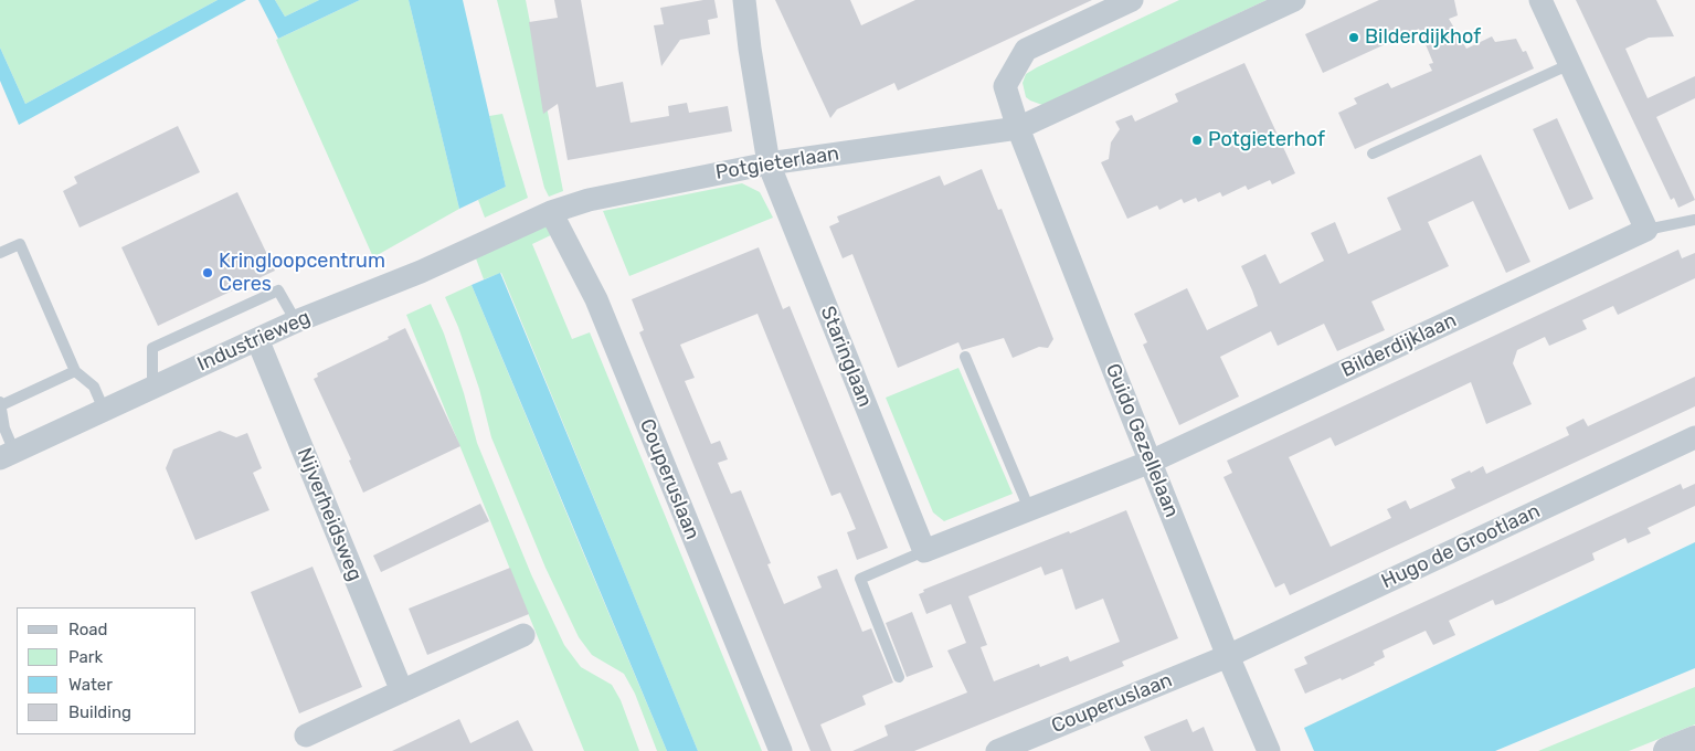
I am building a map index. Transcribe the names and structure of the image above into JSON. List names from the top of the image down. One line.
{"streets":{"street":["Potgieterlaan","Industrieweg","Bilderdijklaan","Staringlaan","Guido Gezellelaan","Couperuslaan","Nijverheidsweg","Hugo de Grootlaan"]},"crossings":[["Potgieterlaan","Industrieweg"],["Potgieterlaan","Staringlaan"],["Potgieterlaan","Guido Gezellelaan"],["Potgieterlaan","Couperuslaan"],["Industrieweg","Couperuslaan"],["Industrieweg","Nijverheidsweg"],["Bilderdijklaan","Guido Gezellelaan"],["Guido Gezellelaan","Couperuslaan"],["Guido Gezellelaan","Hugo de Grootlaan"],["Couperuslaan","Hugo de Grootlaan"]],"places":["Bilderdijkhof","Potgieterhof","Kringloopcentrum Ceres"],"legend":["Road","Park","Water","Building"]}
